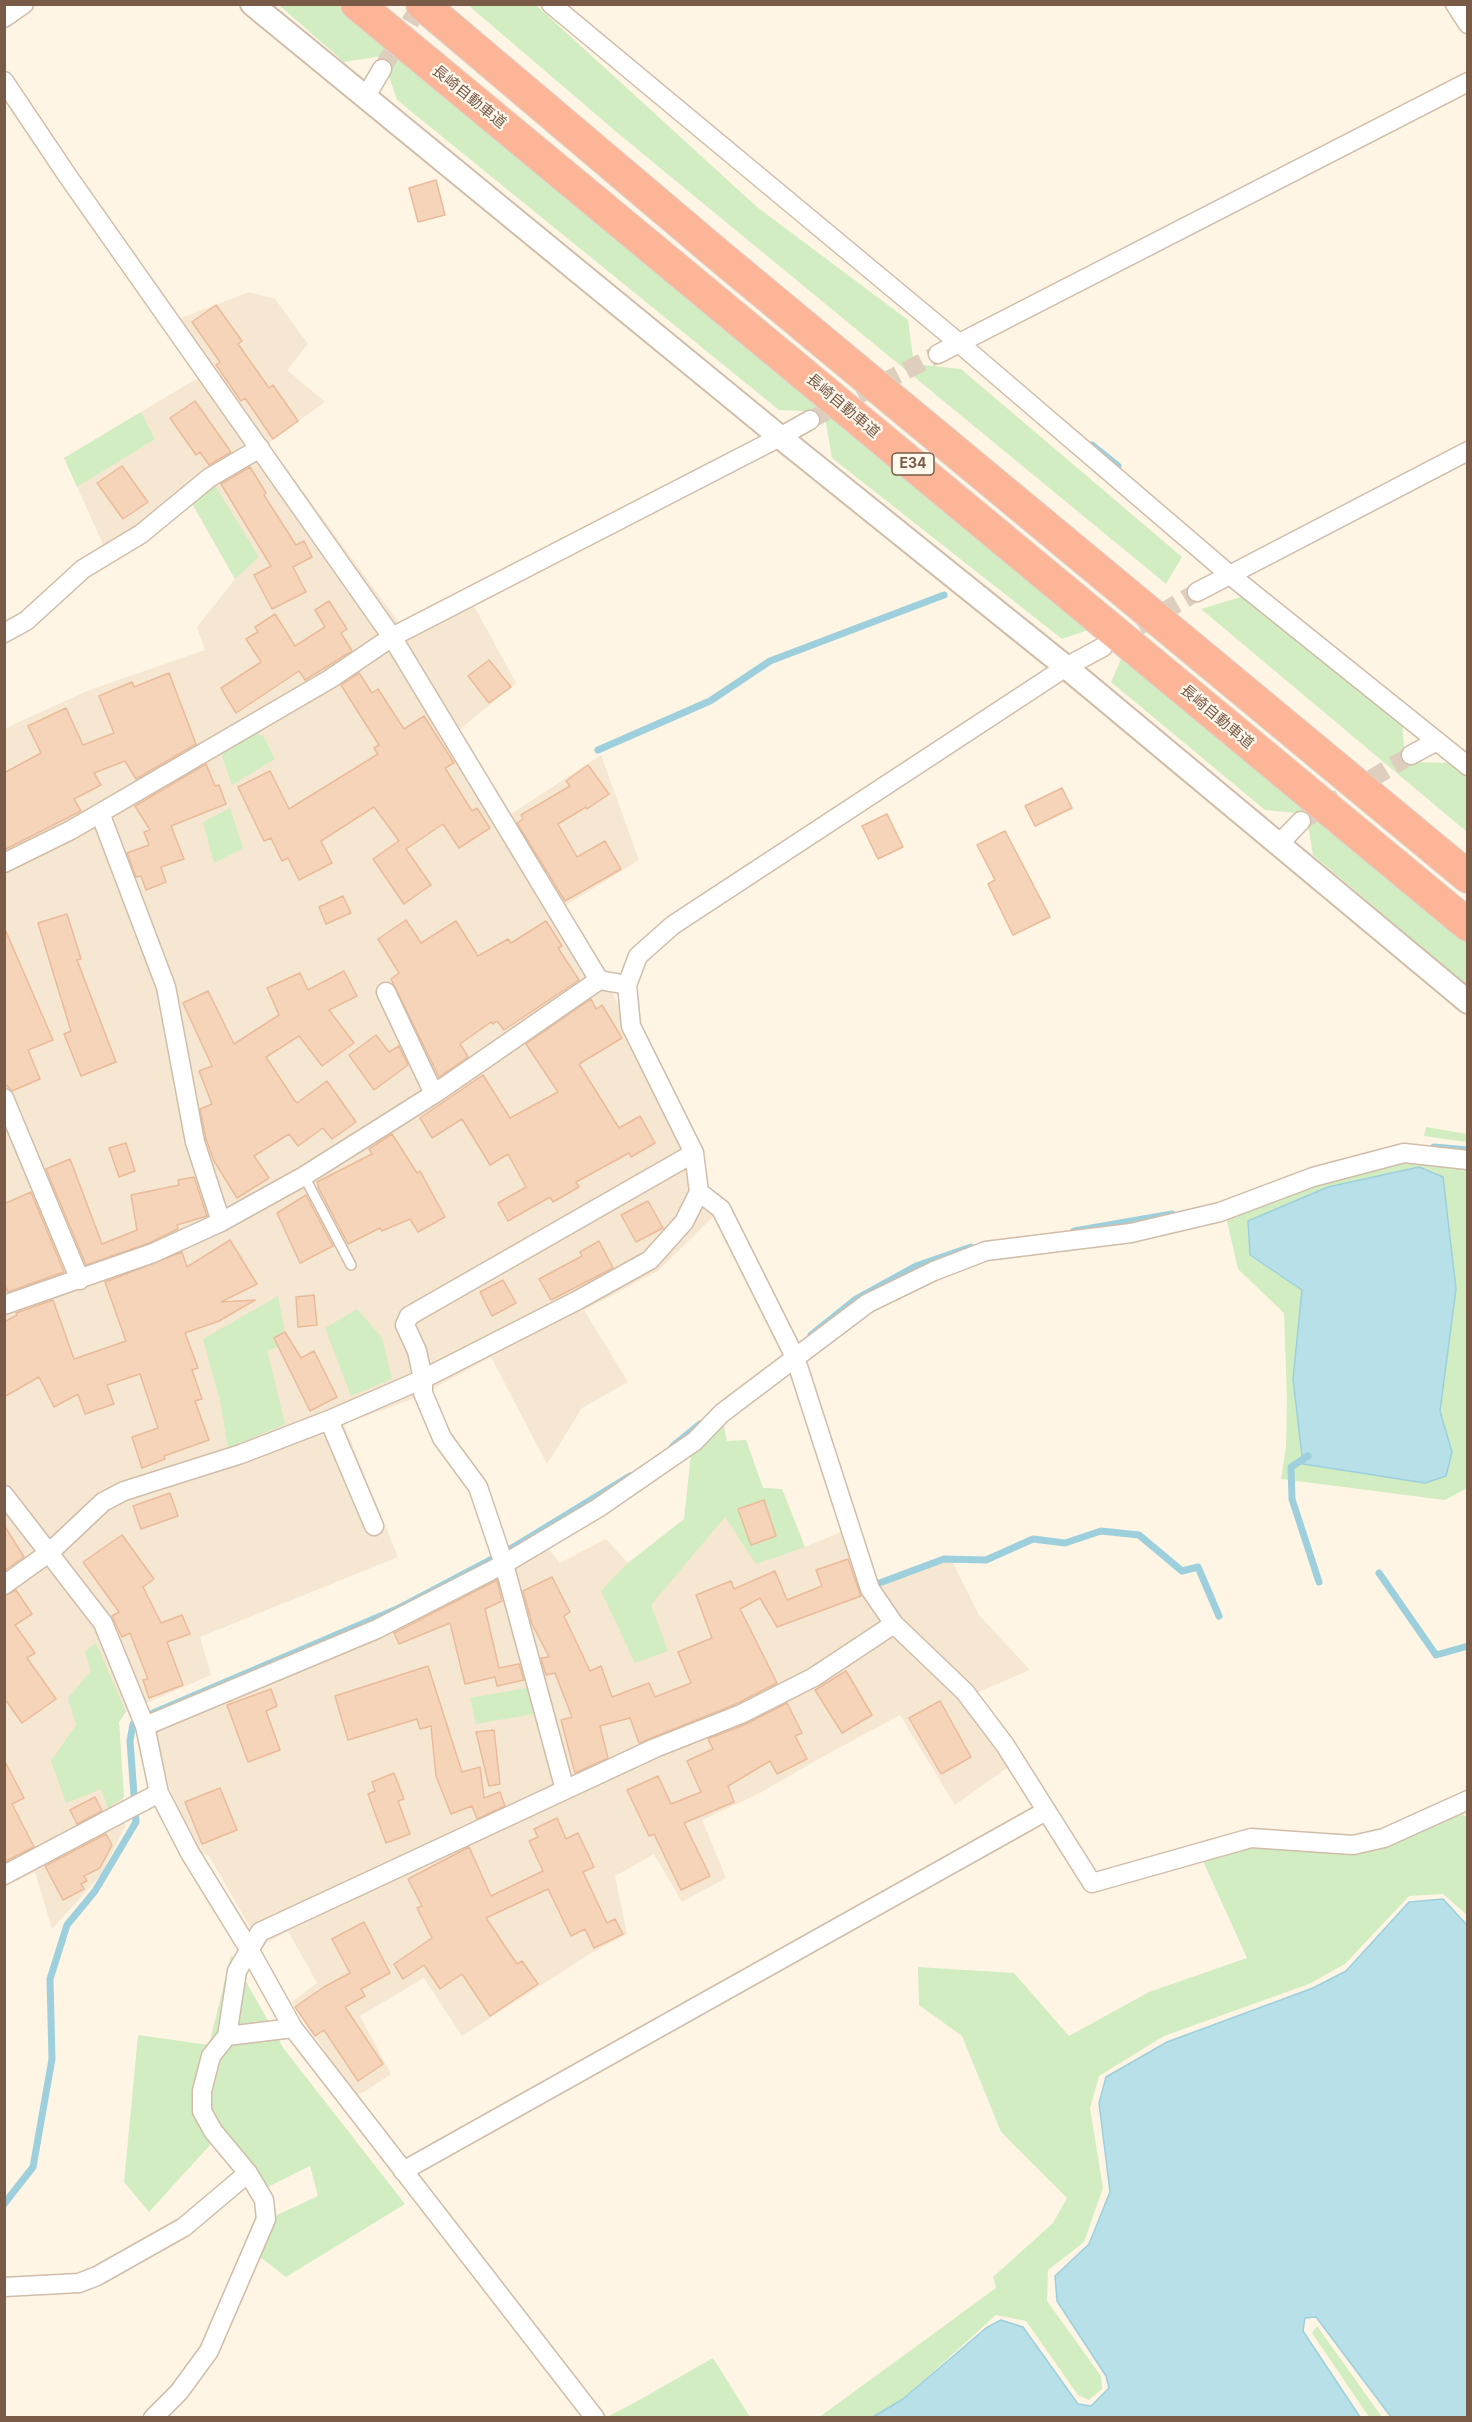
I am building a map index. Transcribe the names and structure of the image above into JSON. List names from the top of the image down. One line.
{"streets":{"highway":["長崎自動車道","E34"]}}
